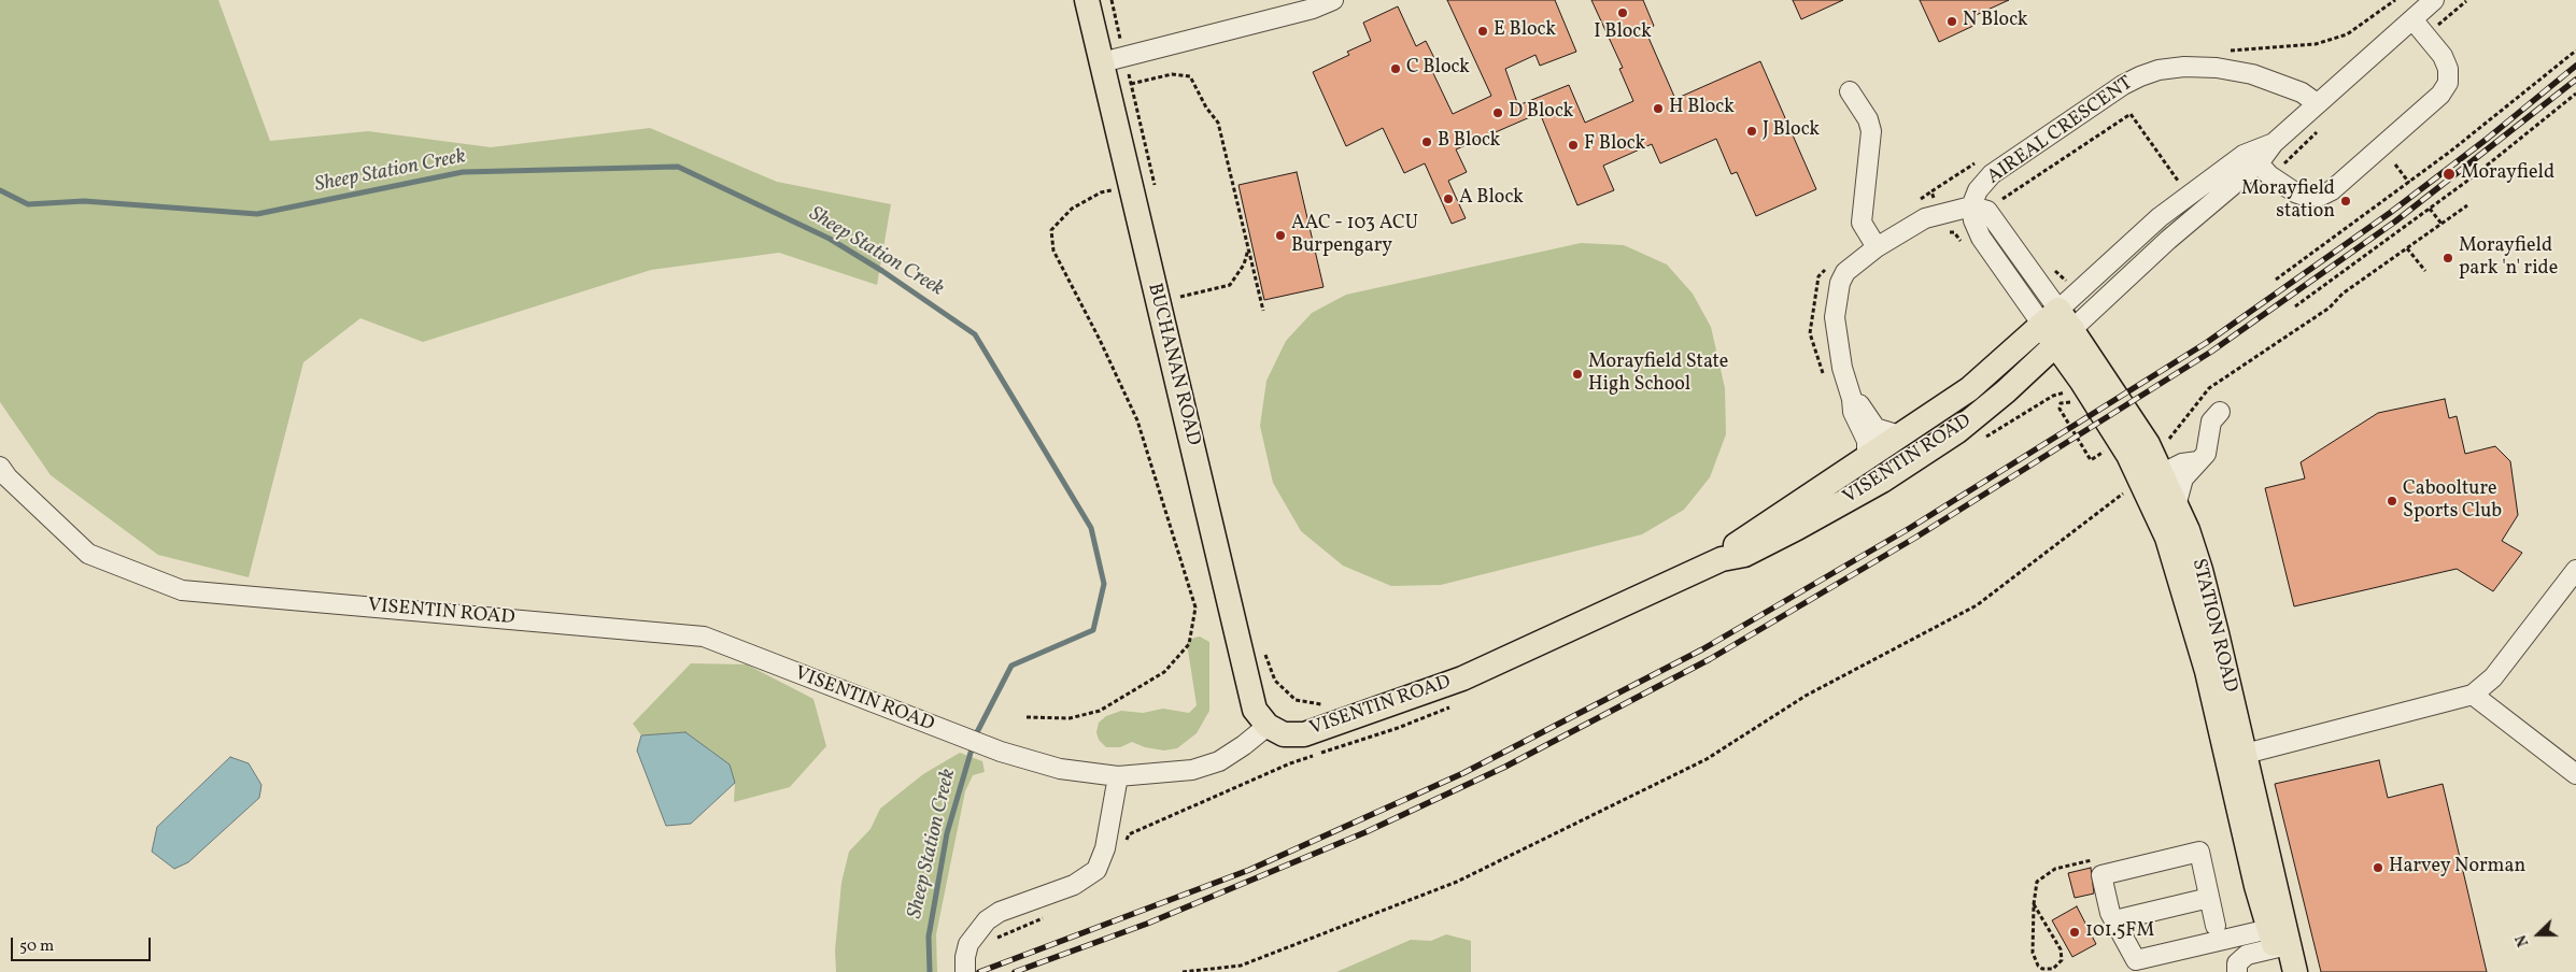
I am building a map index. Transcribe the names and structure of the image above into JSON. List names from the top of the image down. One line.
{"streets":{"main road":["BUCHANAN ROAD","VISENTIN ROAD","STATION ROAD"],"street":["AIREAL CRESCENT"]},"crossings":[["AIREAL CRESCENT","VISENTIN ROAD"],["AIREAL CRESCENT","STATION ROAD"],["BUCHANAN ROAD","VISENTIN ROAD"],["VISENTIN ROAD","STATION ROAD"]],"water":["Sheep Station Creek"],"places":["I Block","N Block","E Block","C Block","H Block","D Block","J Block","B Block","F Block","Morayfield","A Block","Morayfield station","AAC - 103 ACU Burpengary","Morayfield park 'n' ride","Morayfield State High School","Caboolture Sports Club","Harvey Norman","101.5FM"],"scale_bar":"50 m","north":"left"}
